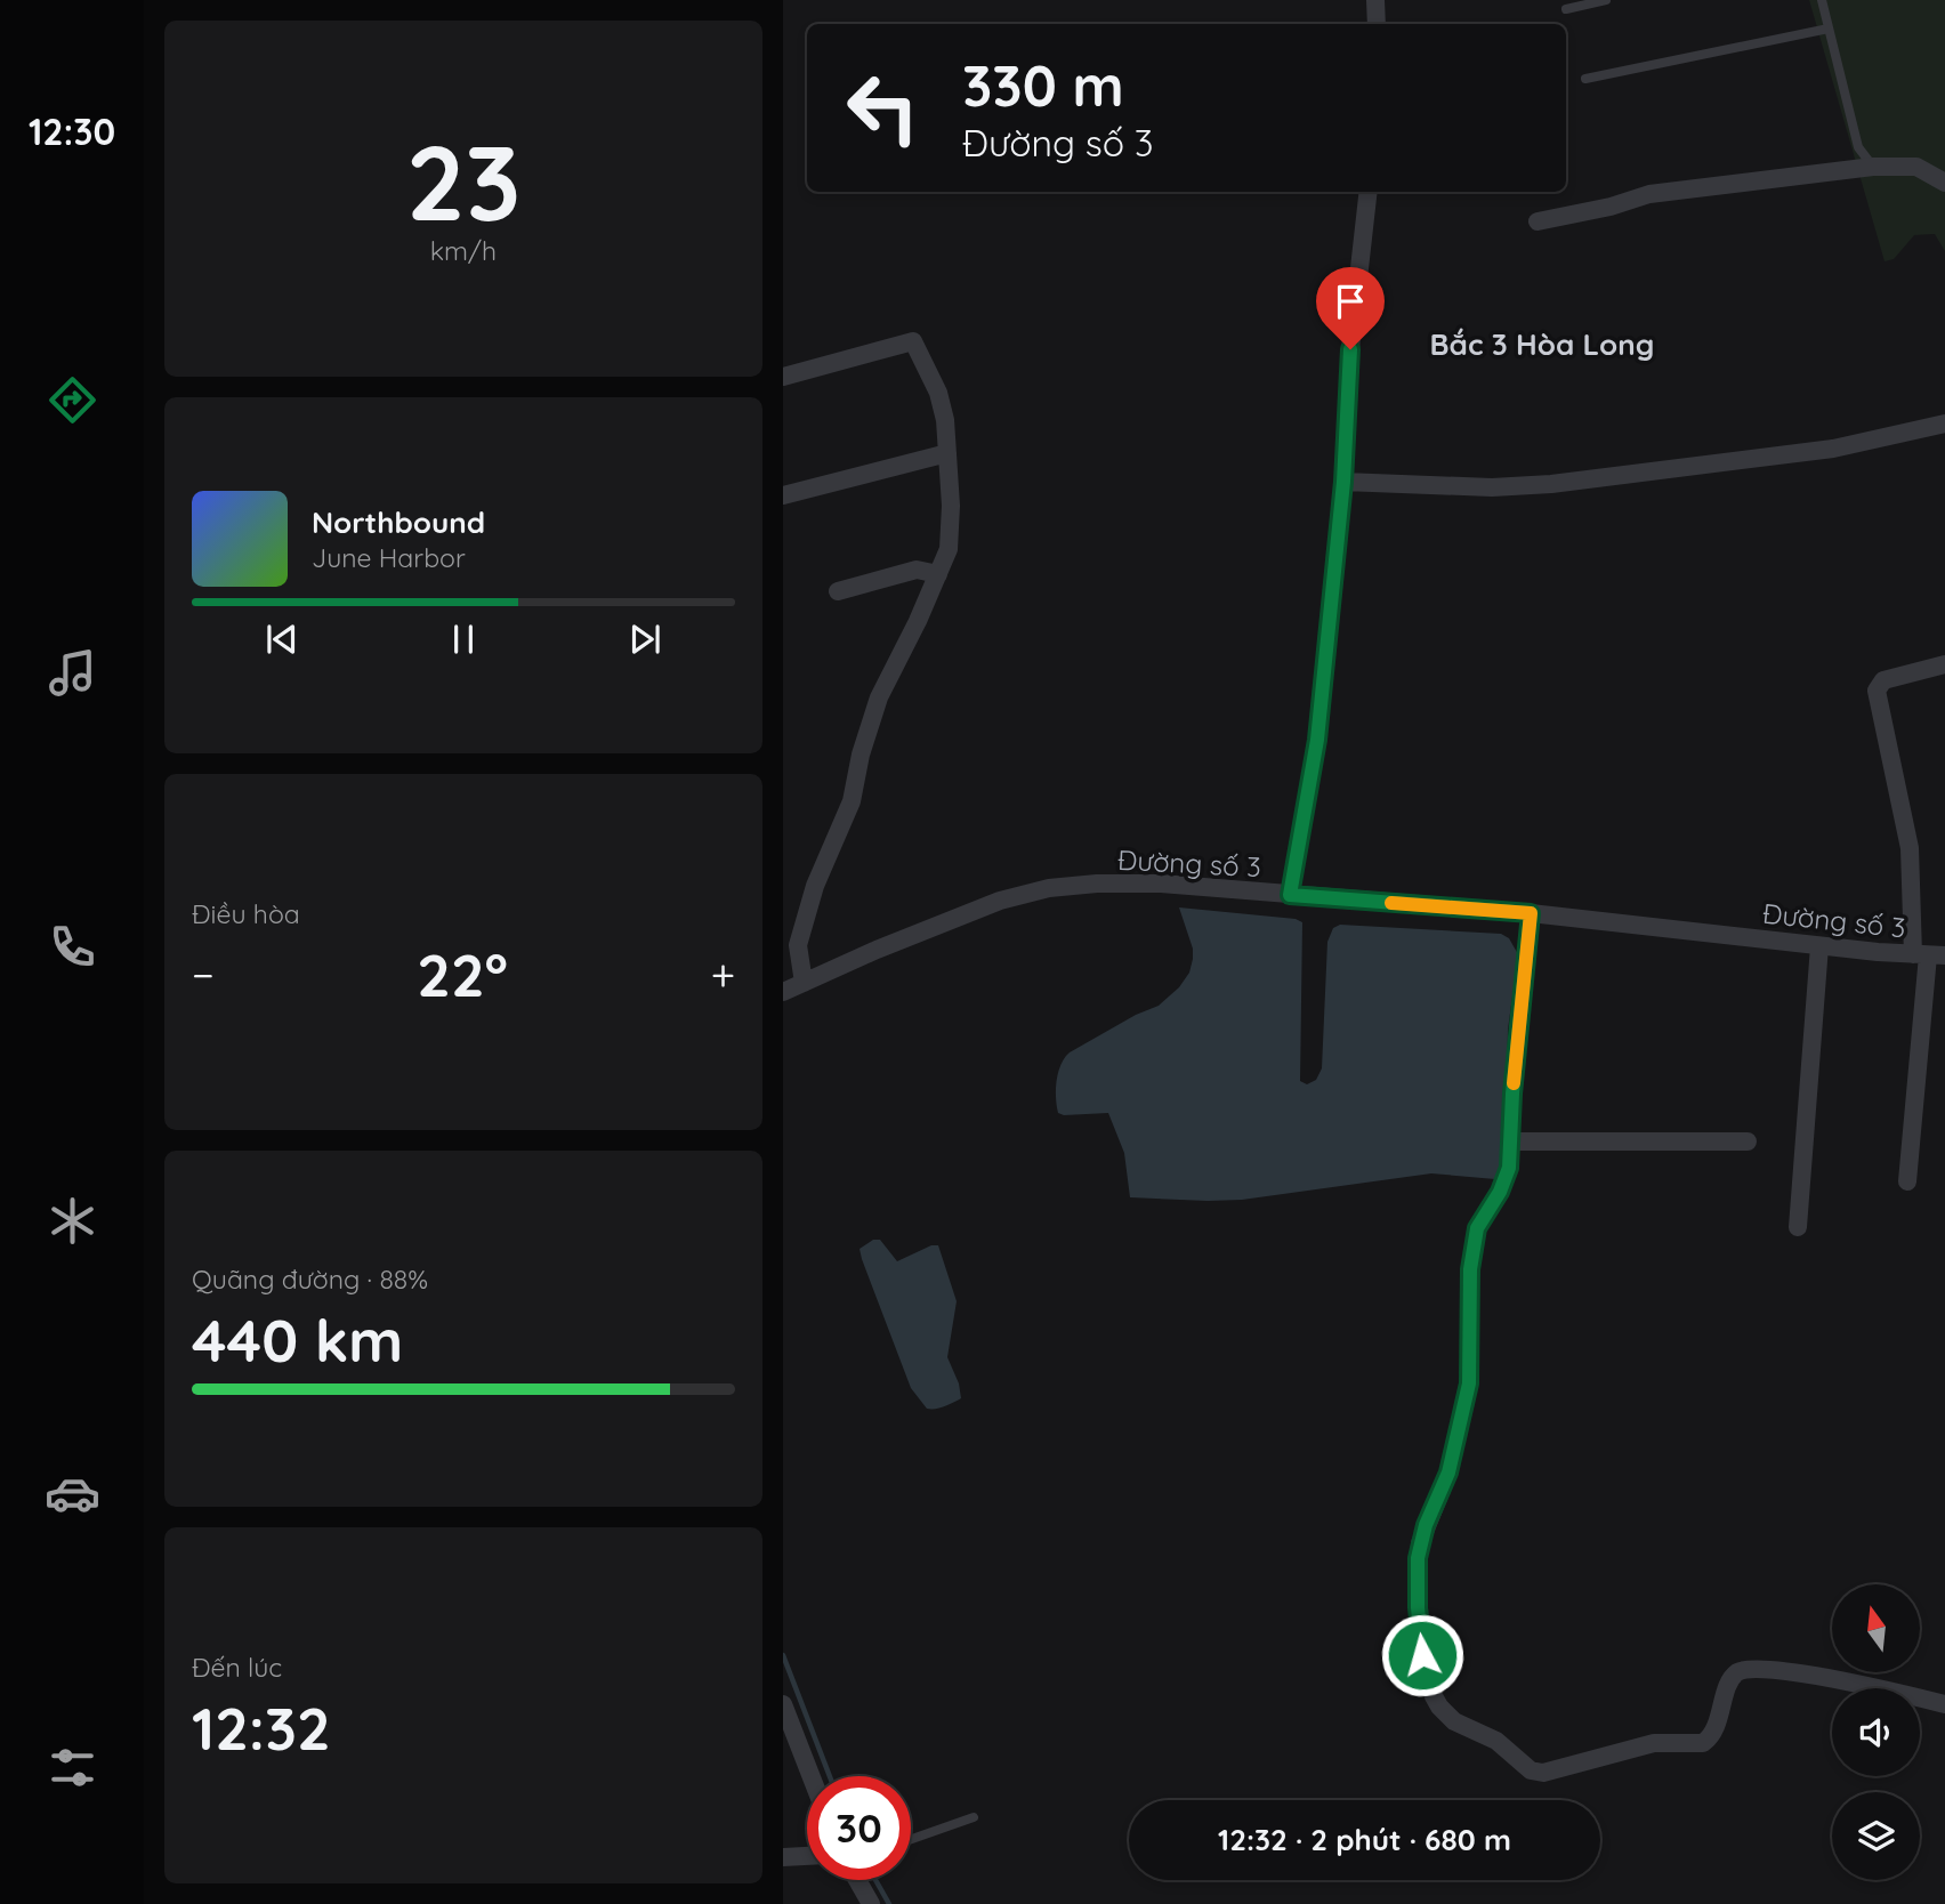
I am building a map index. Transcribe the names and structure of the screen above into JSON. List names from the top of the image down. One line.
{"streets":{"street":["Đường số 3"]},"districts":["Bắc 3 Hòa Long"],"north":"top","page":{"tabs":"12:30","tile":[["23","km/h"],"Điều hòa",["Quãng đường · 88%","440 km"],["Đến lúc","12:32"]],"turn":["330 m","Đường số 3"],"song":["Northbound","June Harbor"],"heat":["−","22°","+"],"limit":"30","trip":"12:32 · 2 phút · 680 m"}}
